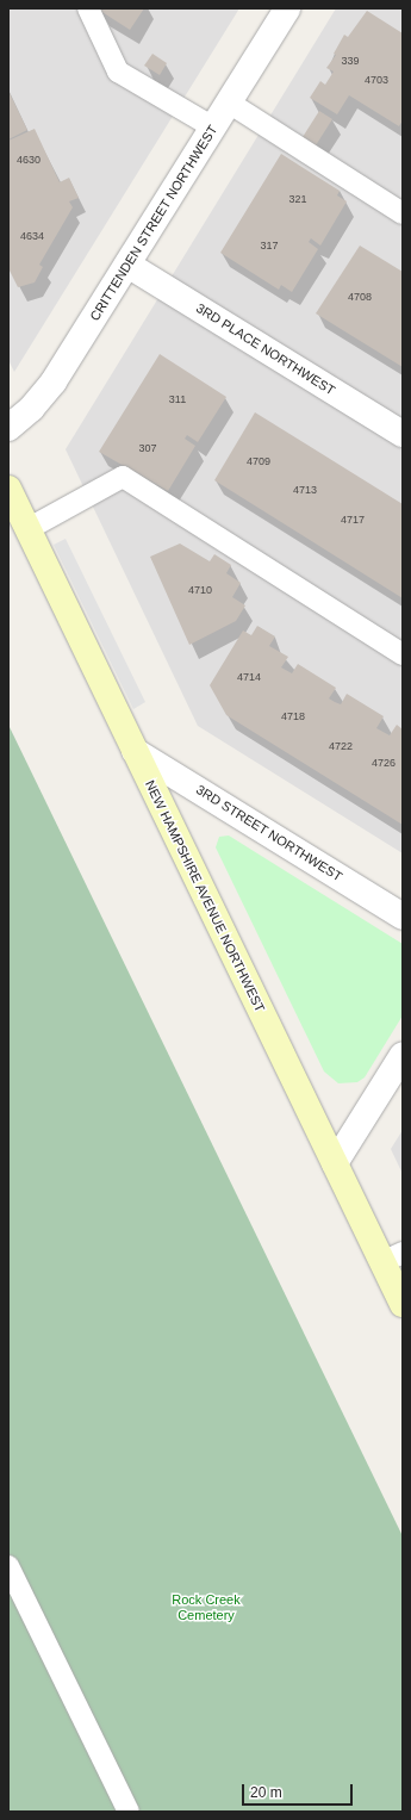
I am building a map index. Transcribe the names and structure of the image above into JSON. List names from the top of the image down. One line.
{"streets":{"main road":["NEW HAMPSHIRE AVENUE NORTHWEST"],"street":["CRITTENDEN STREET NORTHWEST","3RD PLACE NORTHWEST","3RD STREET NORTHWEST"]},"crossings":[["CRITTENDEN STREET NORTHWEST","3RD PLACE NORTHWEST"],["3RD STREET NORTHWEST","NEW HAMPSHIRE AVENUE NORTHWEST"]],"parks":["Rock Creek Cemetery"],"house_numbers":["339","4703","4630","321","4634","317","4708","311","307","4709","4713","4717","4710","4714","4718","4722","4726"],"scale_bar":"20 m"}
